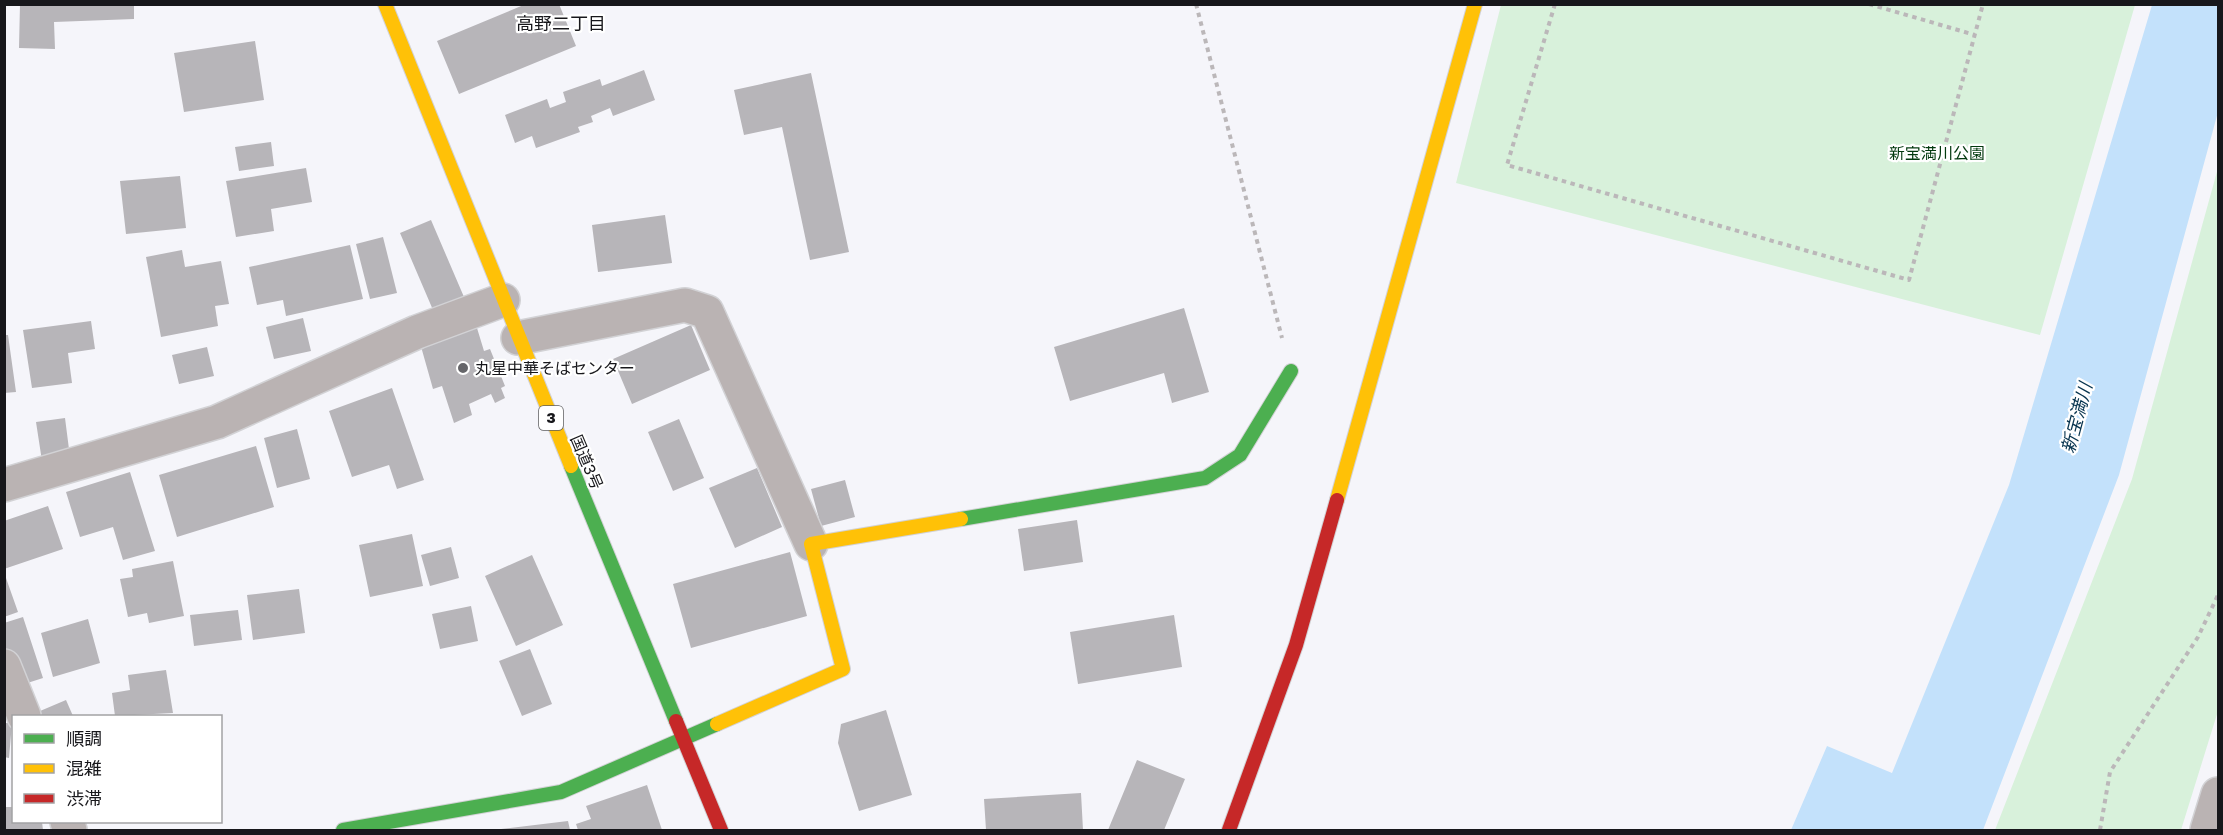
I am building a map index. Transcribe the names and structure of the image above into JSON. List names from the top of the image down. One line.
{"streets":{"main road":["3","国道3号"]},"districts":["高野二丁目"],"water":["新宝満川"],"parks":["新宝満川公園"],"places":["丸星中華そばセンター"],"legend":["順調","混雑","渋滞"]}
